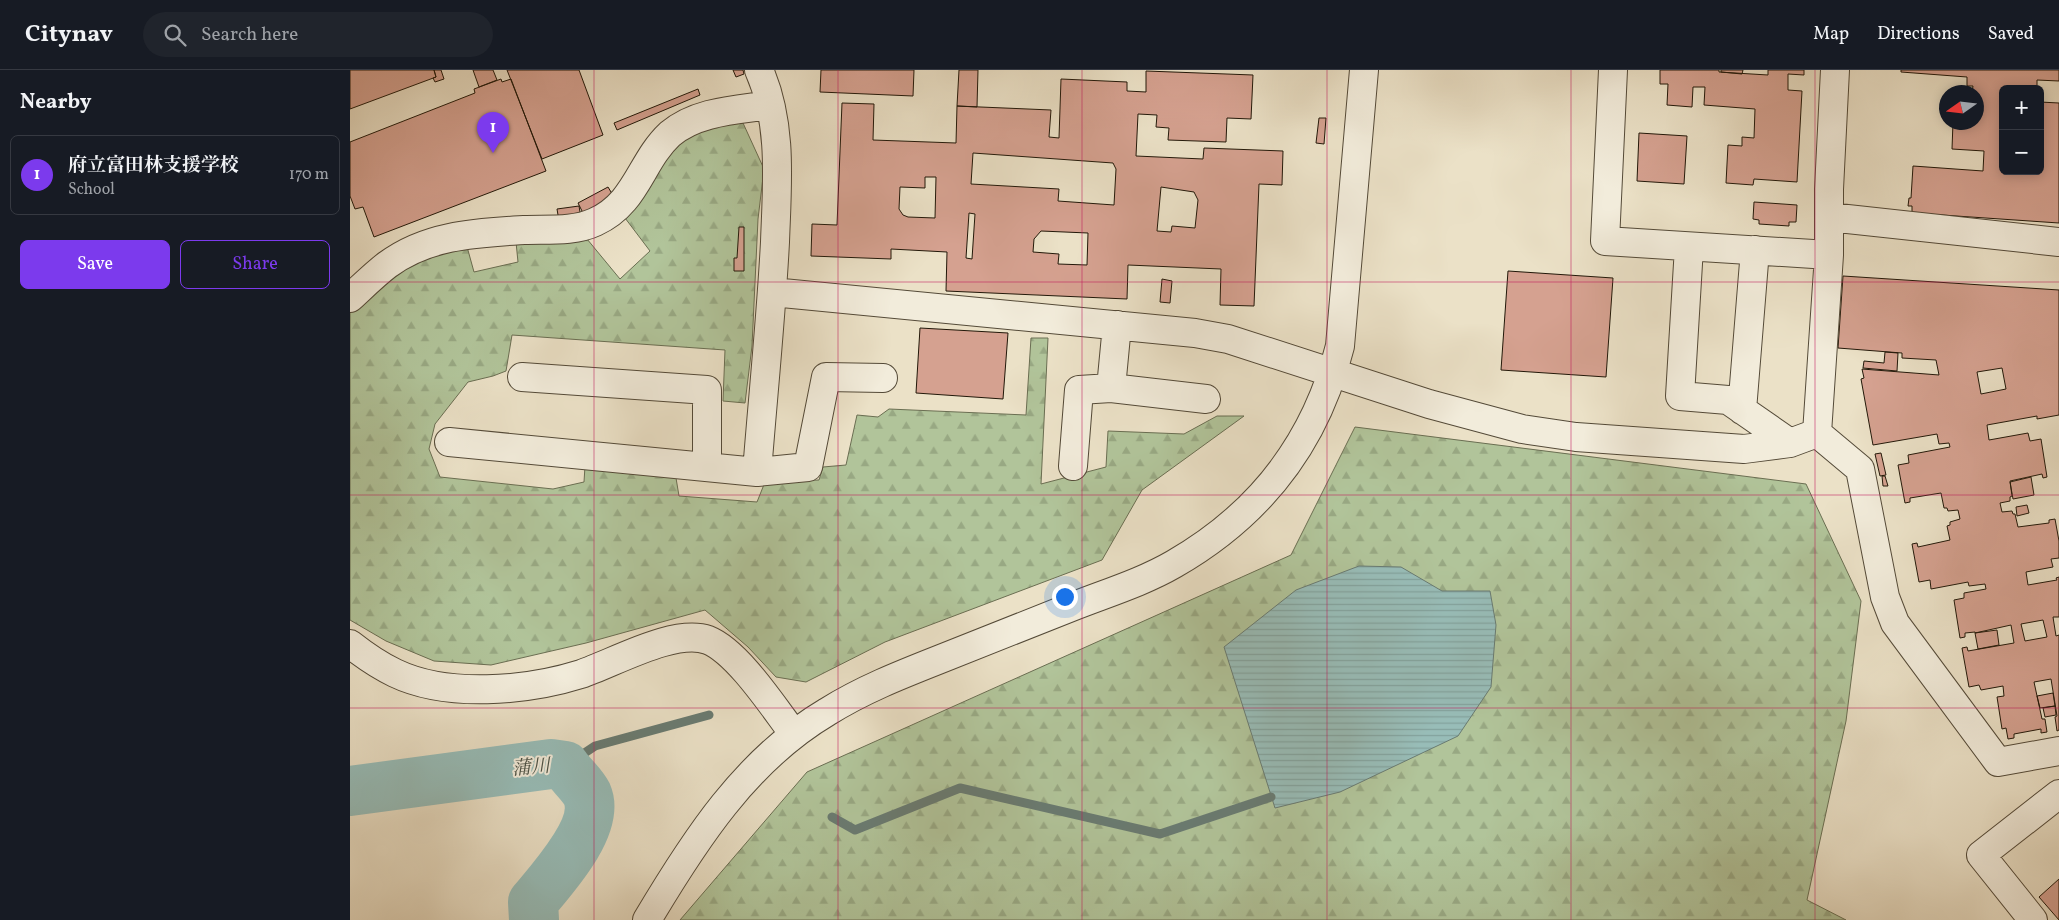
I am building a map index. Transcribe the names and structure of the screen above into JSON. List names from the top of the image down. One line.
{"water":["蒲川"],"north":"left","page":{"header":"Citynav","search":"Search here","nav":["Map","Directions","Saved"],"heading":"Nearby","map_buttons":["+","−"],"pins":"1","list":[{"mark":"1","name":"府立富田林支援学校","note":"School","value":"170 m"}],"buttons":["Save","Share"]}}
